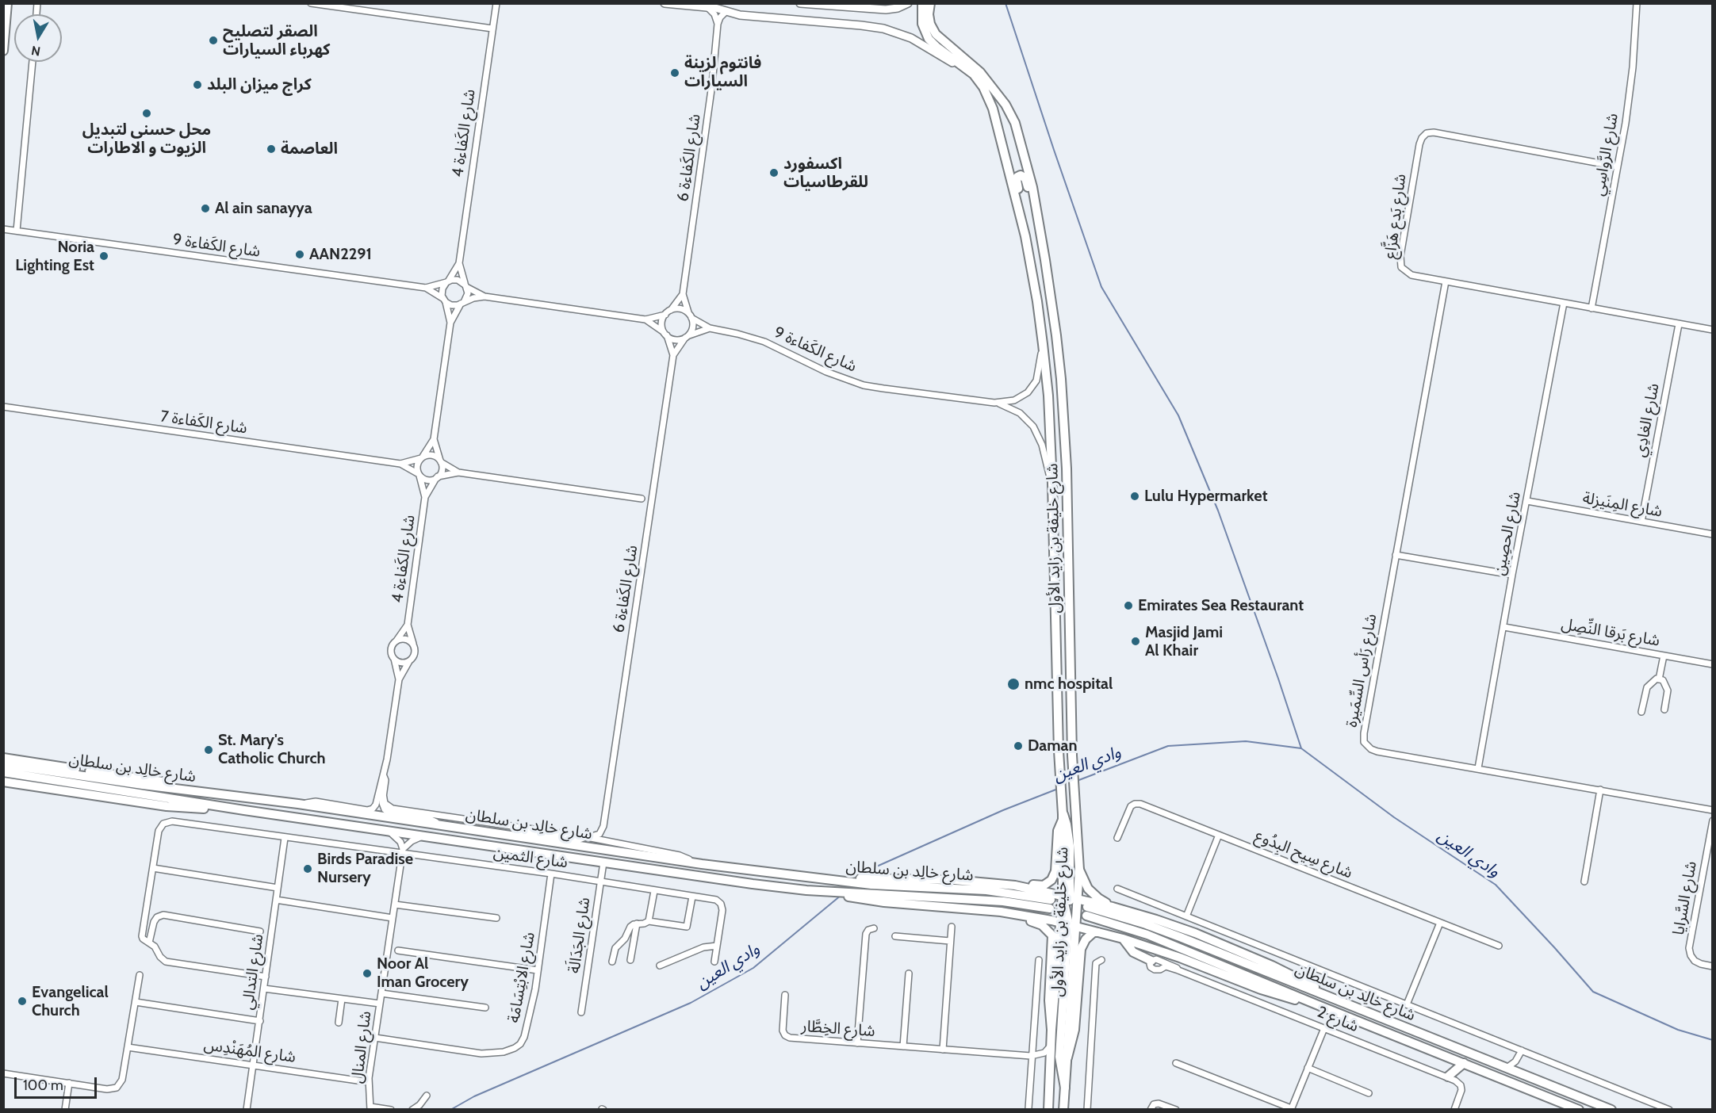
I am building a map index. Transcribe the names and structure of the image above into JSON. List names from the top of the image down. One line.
{"streets":{"main road":["شارع خليفة بن زايد الأول","شارع خالِد بن سلطان"],"street":["شارع الكَفاءة 4","شارع الرَّواسِي","شارع الكَفاءة 6","شارع بَدع هَزَّاع","شارع الكَفاءة 9","شارع الغادِي","شارع الكَفاءة 7","شارع المِنَيزلة","شارع الحصِين","شارع بَرقا النِّصِل","شارع رَأس السِّمَيرة","شارع سِيح البِدُوع","شارع الثمين","شارع السَّرايا","شارع الجَدَالَة","شارع التدالي","شارع الابْتِسَامَة","شارع 2","شارع الخِطَّار","شارع المنال","شارع المُهَنْدِس"]},"crossings":[["شارع الكَفاءة 4","شارع الكَفاءة 9"],["شارع الكَفاءة 4","شارع الكَفاءة 7"],["شارع الرَّواسِي","شارع بَدع هَزَّاع"],["شارع الكَفاءة 6","شارع الكَفاءة 9"],["شارع بَدع هَزَّاع","شارع الغادِي"],["شارع بَدع هَزَّاع","شارع الحصِين"],["شارع بَدع هَزَّاع","شارع رَأس السِّمَيرة"],["شارع الكَفاءة 9","شارع خليفة بن زايد الأول"],["شارع الغادِي","شارع المِنَيزلة"],["شارع المِنَيزلة","شارع الحصِين"],["شارع الحصِين","شارع بَرقا النِّصِل"],["شارع الحصِين","شارع رَأس السِّمَيرة"],["شارع خالِد بن سلطان","شارع الجَدَالَة"],["شارع الثمين","شارع الجَدَالَة"],["شارع الثمين","شارع التدالي"],["شارع الثمين","شارع الابْتِسَامَة"],["شارع الثمين","شارع المنال"],["شارع التدالي","شارع المُهَنْدِس"],["شارع الابْتِسَامَة","شارع المنال"],["شارع المنال","شارع المُهَنْدِس"]],"water":["وادي العين"],"places":["الصقر لتصليح كهرباء السيارات","فانتوم لزينة السيارات","كراج ميزان البلد","محل حسنى لتبديل الزيوت و الاطارات","العاصمة","اكسفورد للقرطاسيات","Al ain sanayya","AAN2291","Noria Lighting Est","Lulu Hypermarket","Emirates Sea Restaurant","Masjid Jami Al Khair","nmc hospital","Daman","St. Mary's Catholic Church","Birds Paradise Nursery","Noor Al Iman Grocery","Evangelical Church"],"scale_bar":"100 m","north":"bottom"}
